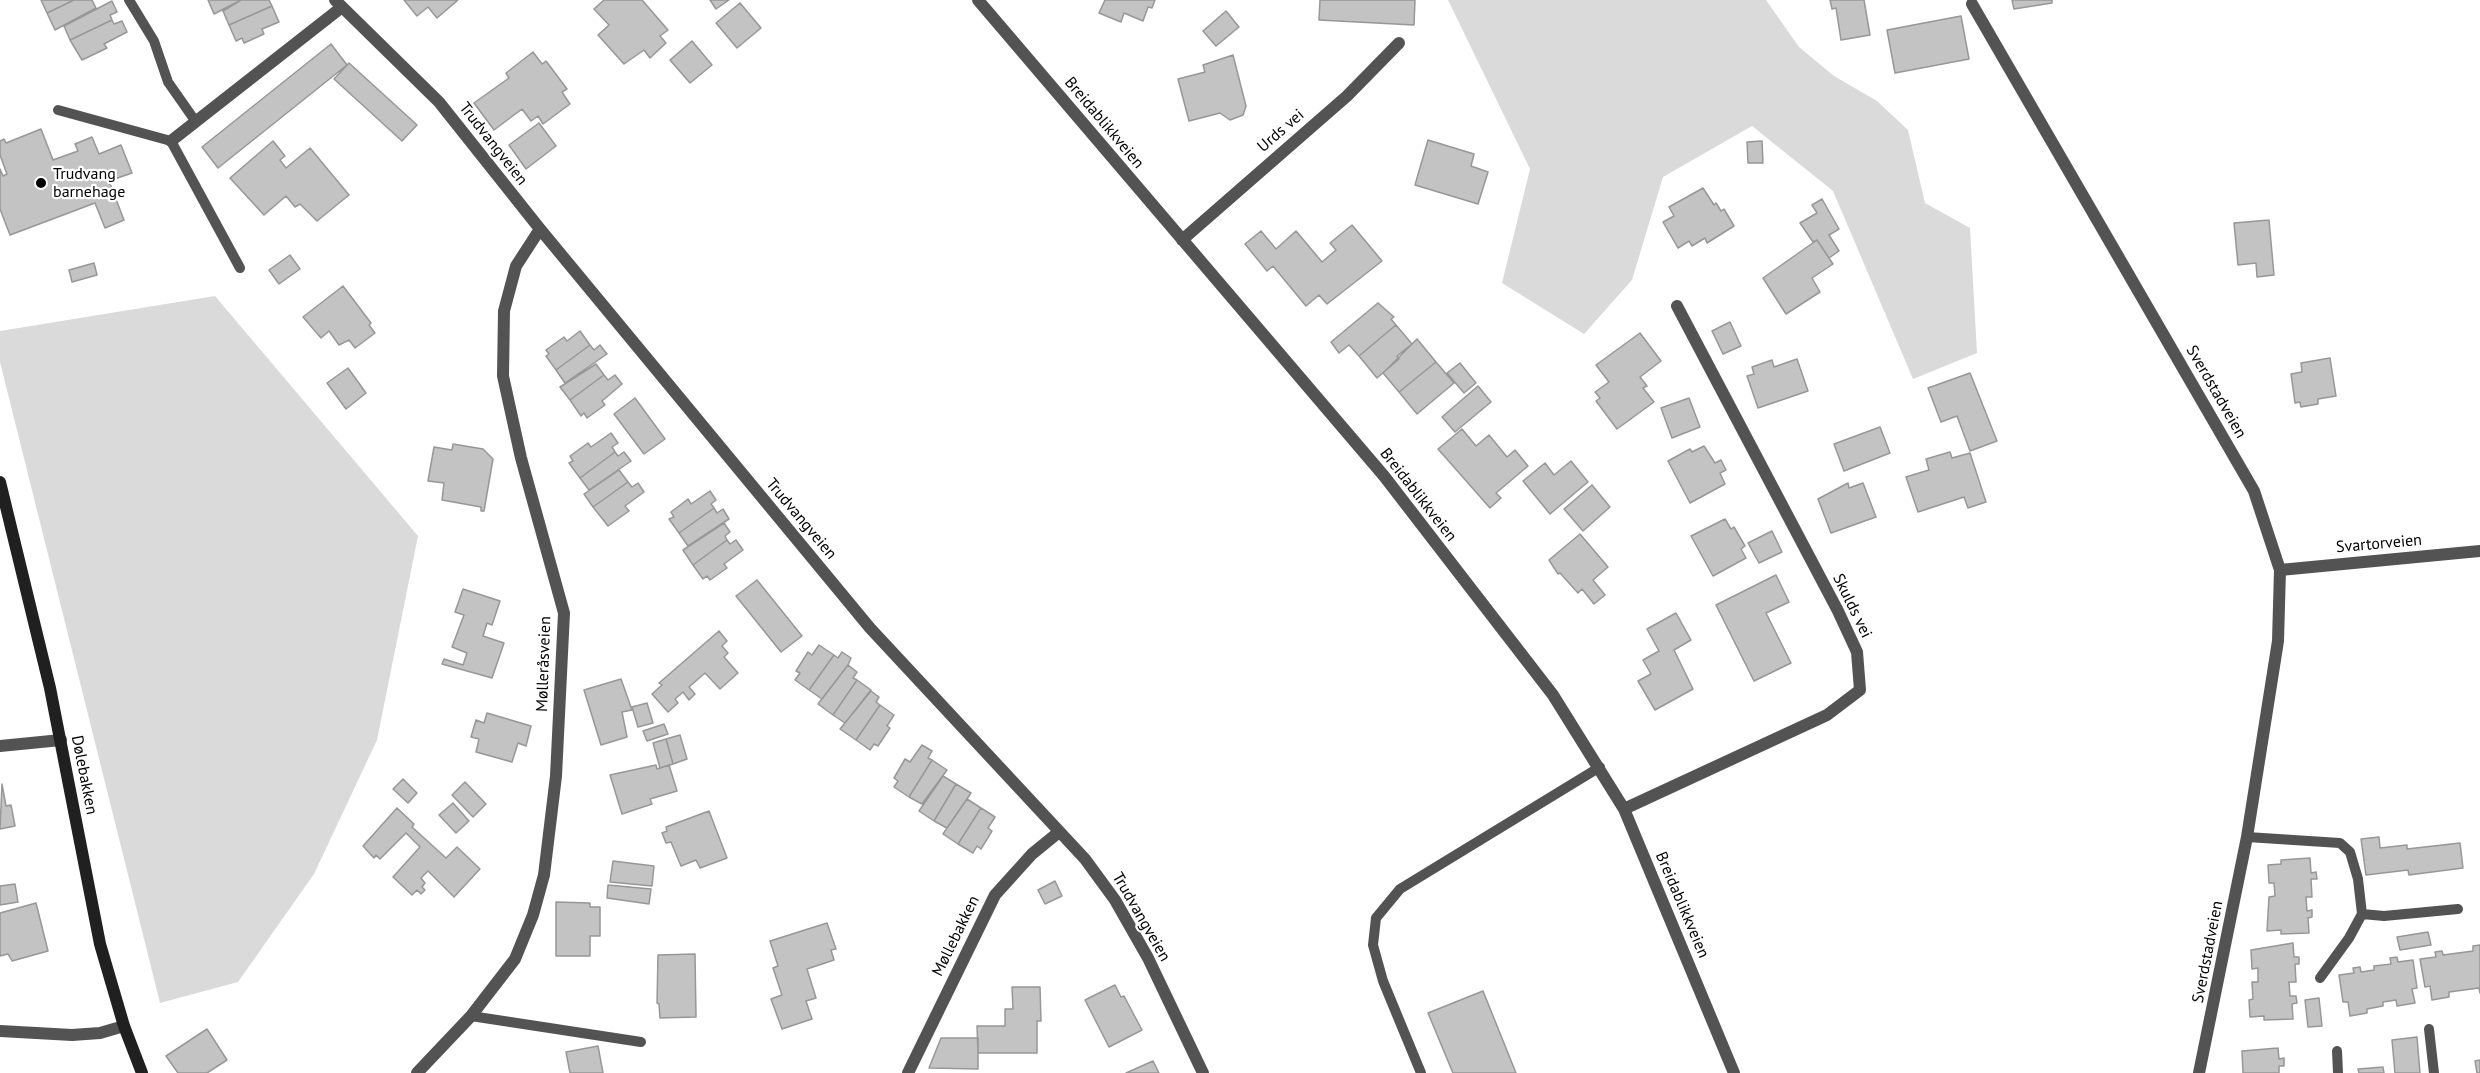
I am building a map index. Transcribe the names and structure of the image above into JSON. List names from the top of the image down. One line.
{"streets":{"main road":["Dølebakken"],"street":["Breidablikkveien","Urds vei","Trudvangveien","Sverdstadveien","Svartorveien","Skulds vei","Mølleråsveien","Møllebakken"]},"crossings":[["Breidablikkveien","Urds vei"],["Breidablikkveien","Skulds vei"],["Trudvangveien","Mølleråsveien"],["Trudvangveien","Møllebakken"],["Sverdstadveien","Svartorveien"]],"places":["Trudvang barnehage"]}
